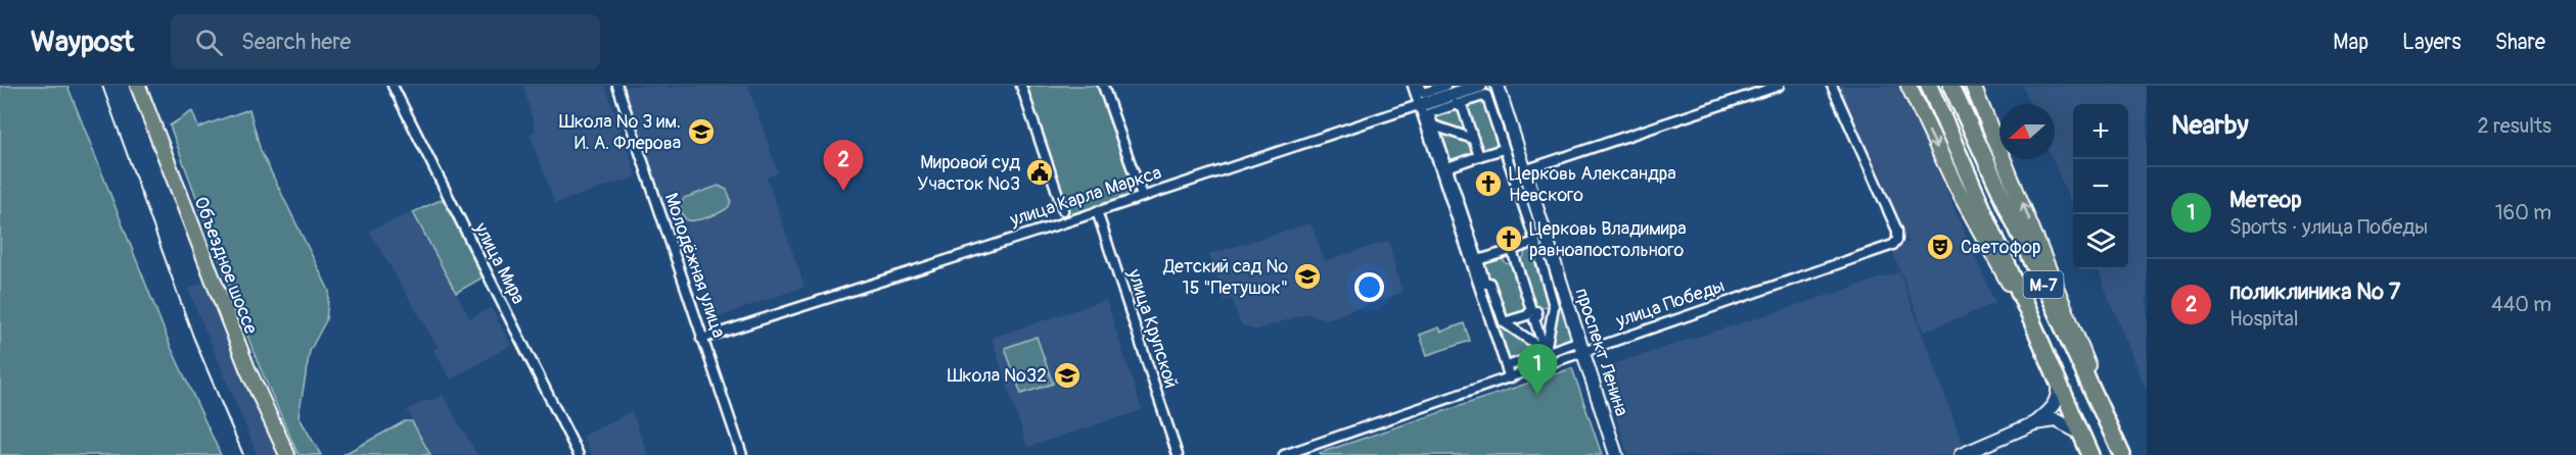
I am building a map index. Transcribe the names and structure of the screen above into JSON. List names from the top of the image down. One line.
{"streets":{"highway":["М-7"],"main road":["Объездное шоссе"],"street":["улица Карла Маркса","улица Мира","Молодёжная улица","улица Победы","улица Крупской","проспект Ленина"]},"crossings":[["улица Карла Маркса","Молодёжная улица"],["улица Карла Маркса","улица Крупской"],["улица Победы","проспект Ленина"]],"places":{"school or university":["Школа № 3 им. И. А. Флерова","Детский сад № 15 \"Петушок\"","Школа №32"],"public building":["Мировой суд Участок №3"],"church":["Церковь Александра Невского","Церковь Владимира равноапостольного"],"theatre":["Светофор"]},"north":"left","page":{"header":"Waypost","search":"Search here","nav":["Map","Layers","Share"],"heading":["Nearby","2 results"],"map_buttons":["+","−"],"pins":["2","1"],"list":[{"mark":"1","name":"Метеор","note":"Sports · улица Победы","value":"160 m"},{"mark":"2","name":"поликлиника № 7","note":"Hospital","value":"440 m"}]}}
